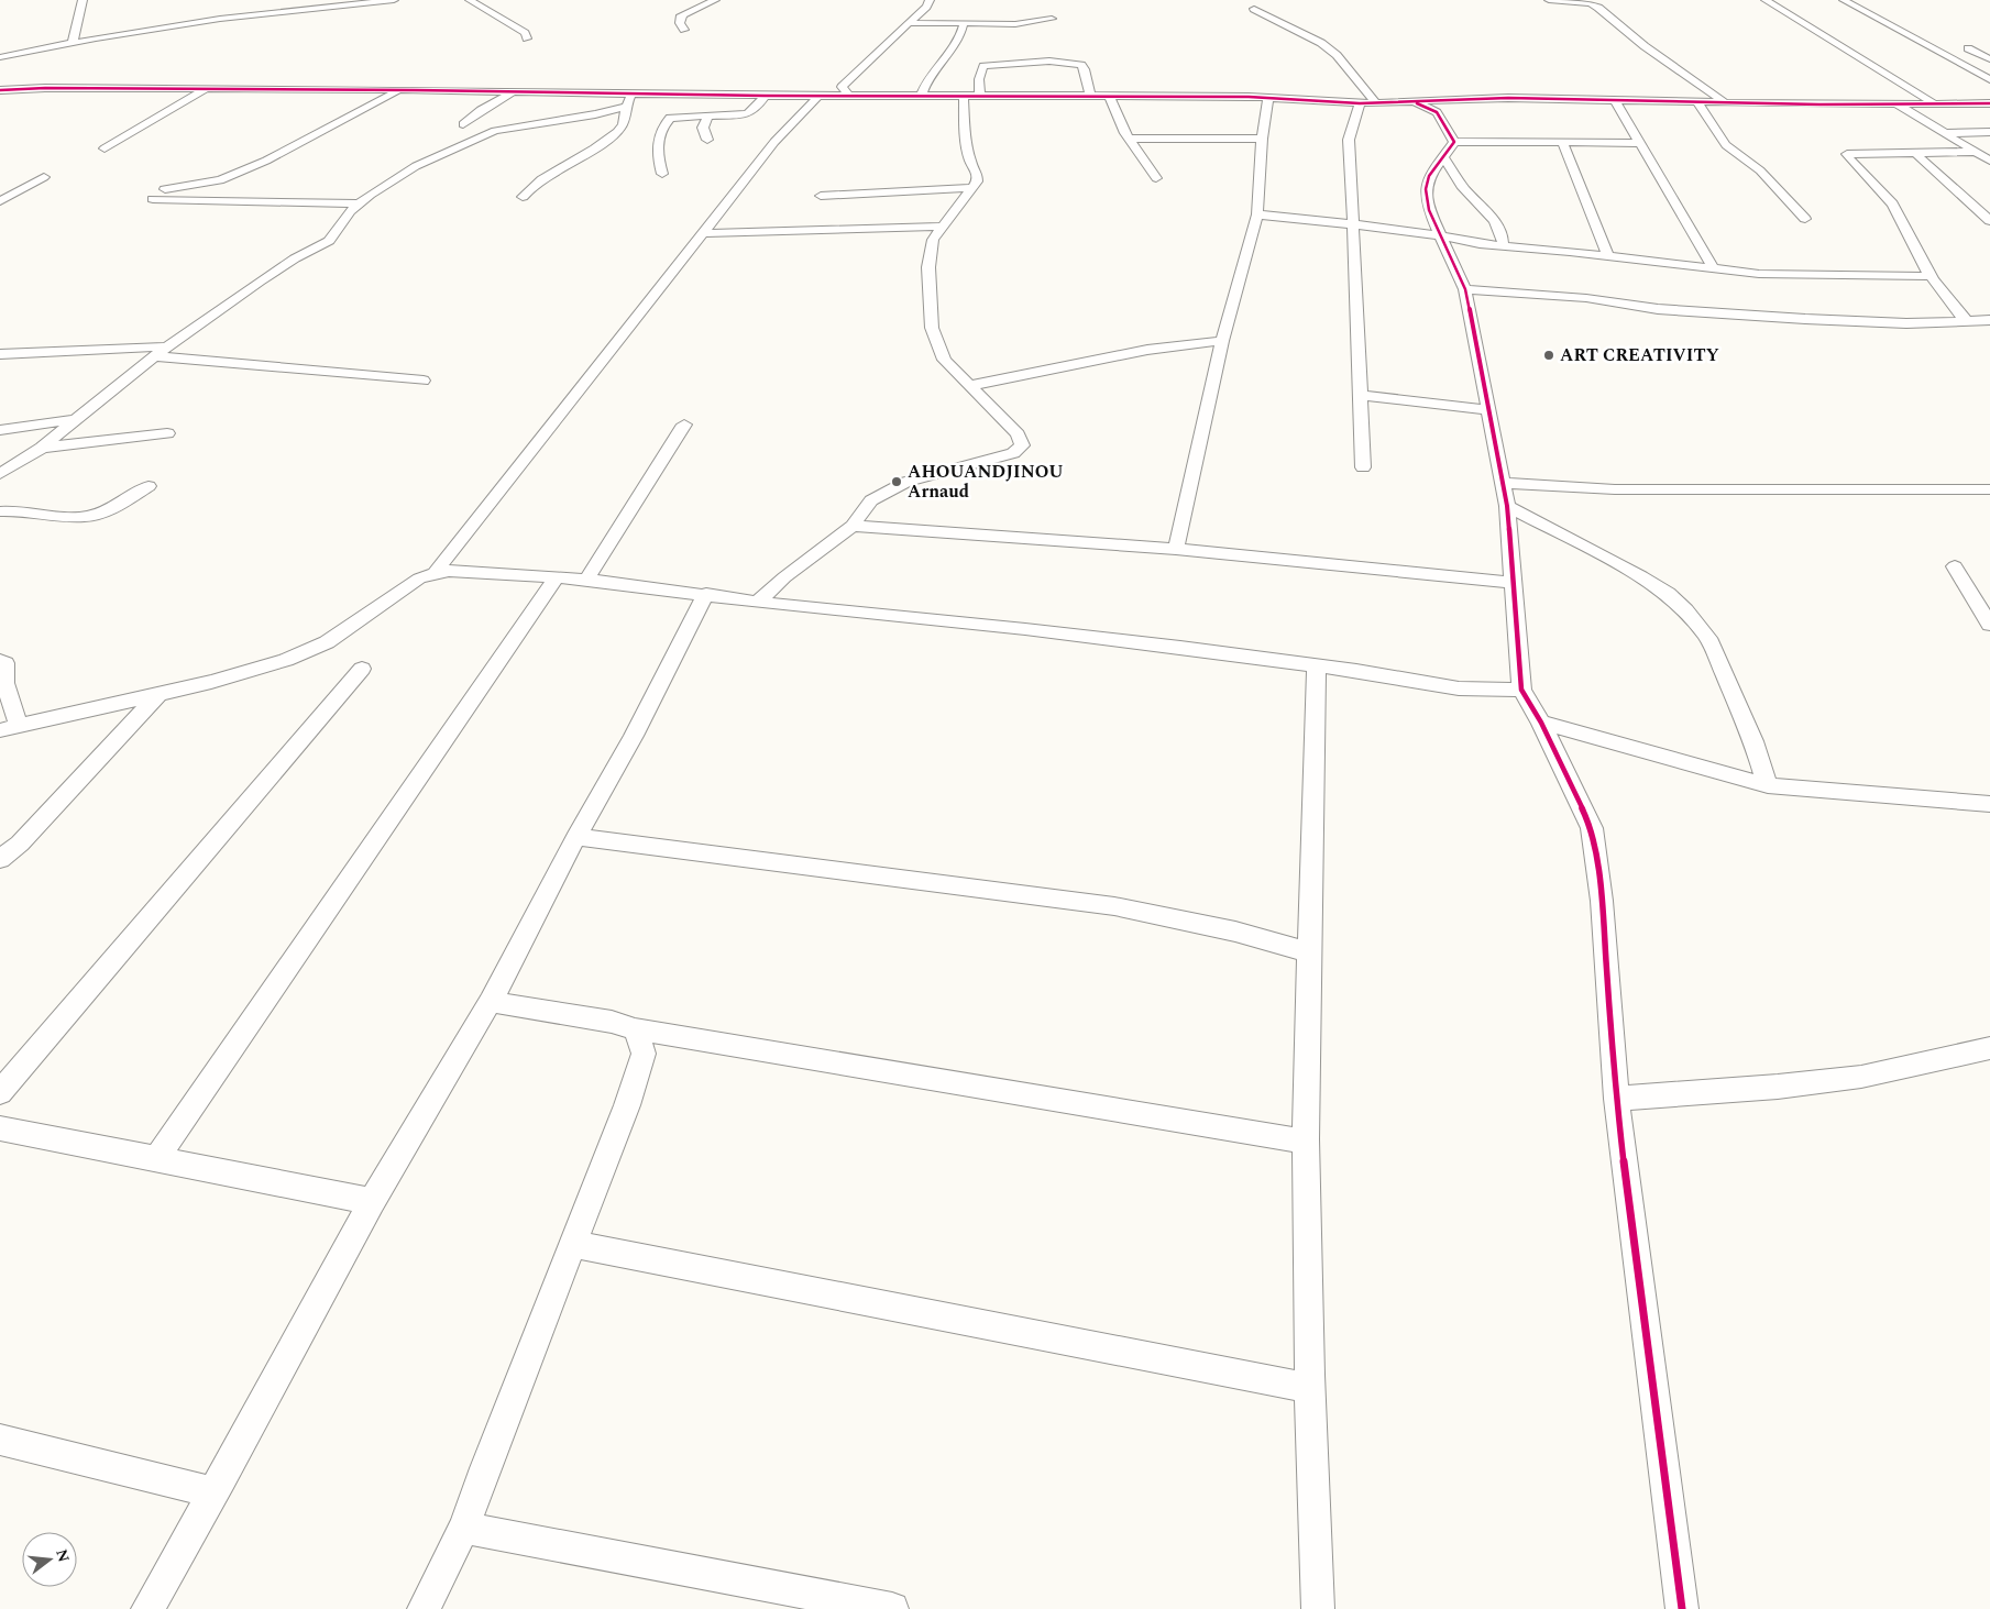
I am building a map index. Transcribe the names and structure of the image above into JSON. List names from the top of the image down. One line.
{"places":["ART CREATIVITY","AHOUANDJINOU Arnaud"],"north":"right"}
